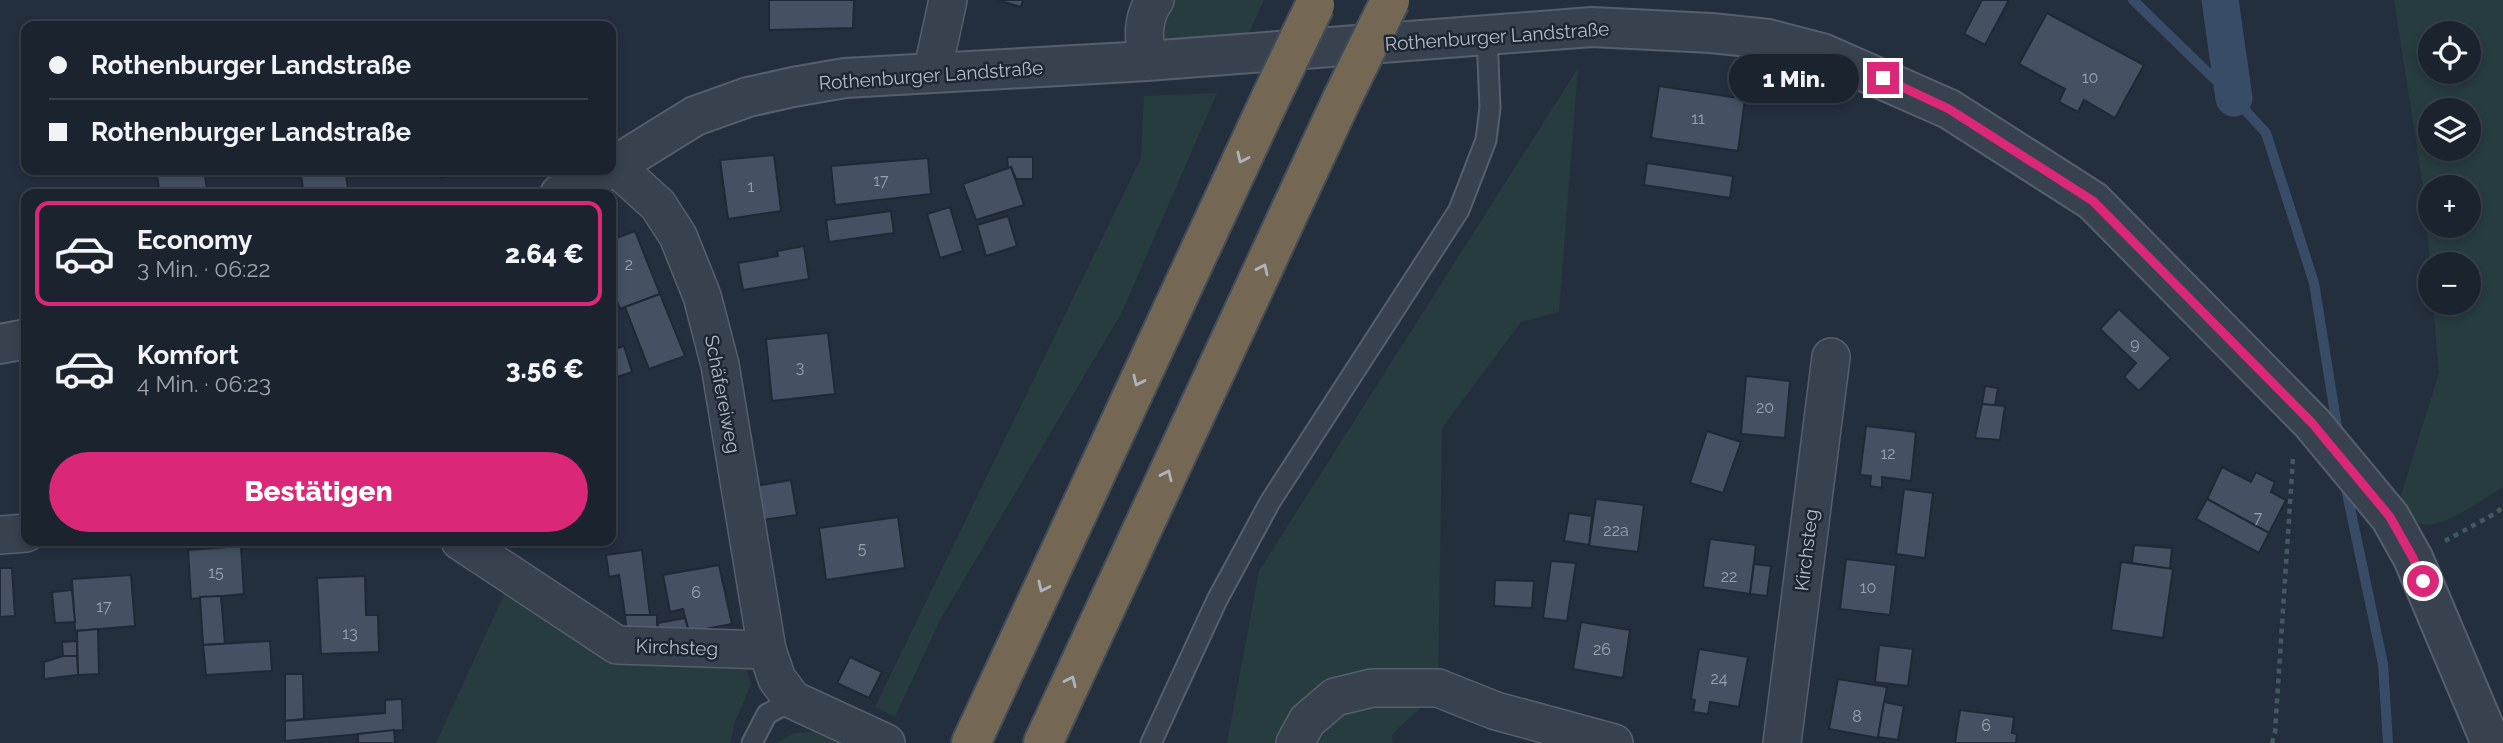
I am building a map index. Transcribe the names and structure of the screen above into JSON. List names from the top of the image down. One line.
{"streets":{"street":["Rothenburger Landstraße","Schäfereiweg","Kirchsteg"]},"crossings":[["Schäfereiweg","Kirchsteg"]],"house_numbers":["10","11","17","1","2","9","3","20","12","7","22a","5","15","22","10","6","17","13","26","24","8","6"],"page":{"map_buttons":["+","−"],"banner":["Rothenburger Landstraße","Rothenburger Landstraße"],"bubble":"1 Min.","list":[{"name":"Economy","note":"3 Min. · 06:22","value":"2.64 €"},{"name":"Komfort","note":"4 Min. · 06:23","value":"3.56 €"}],"buttons":"Bestätigen"}}
